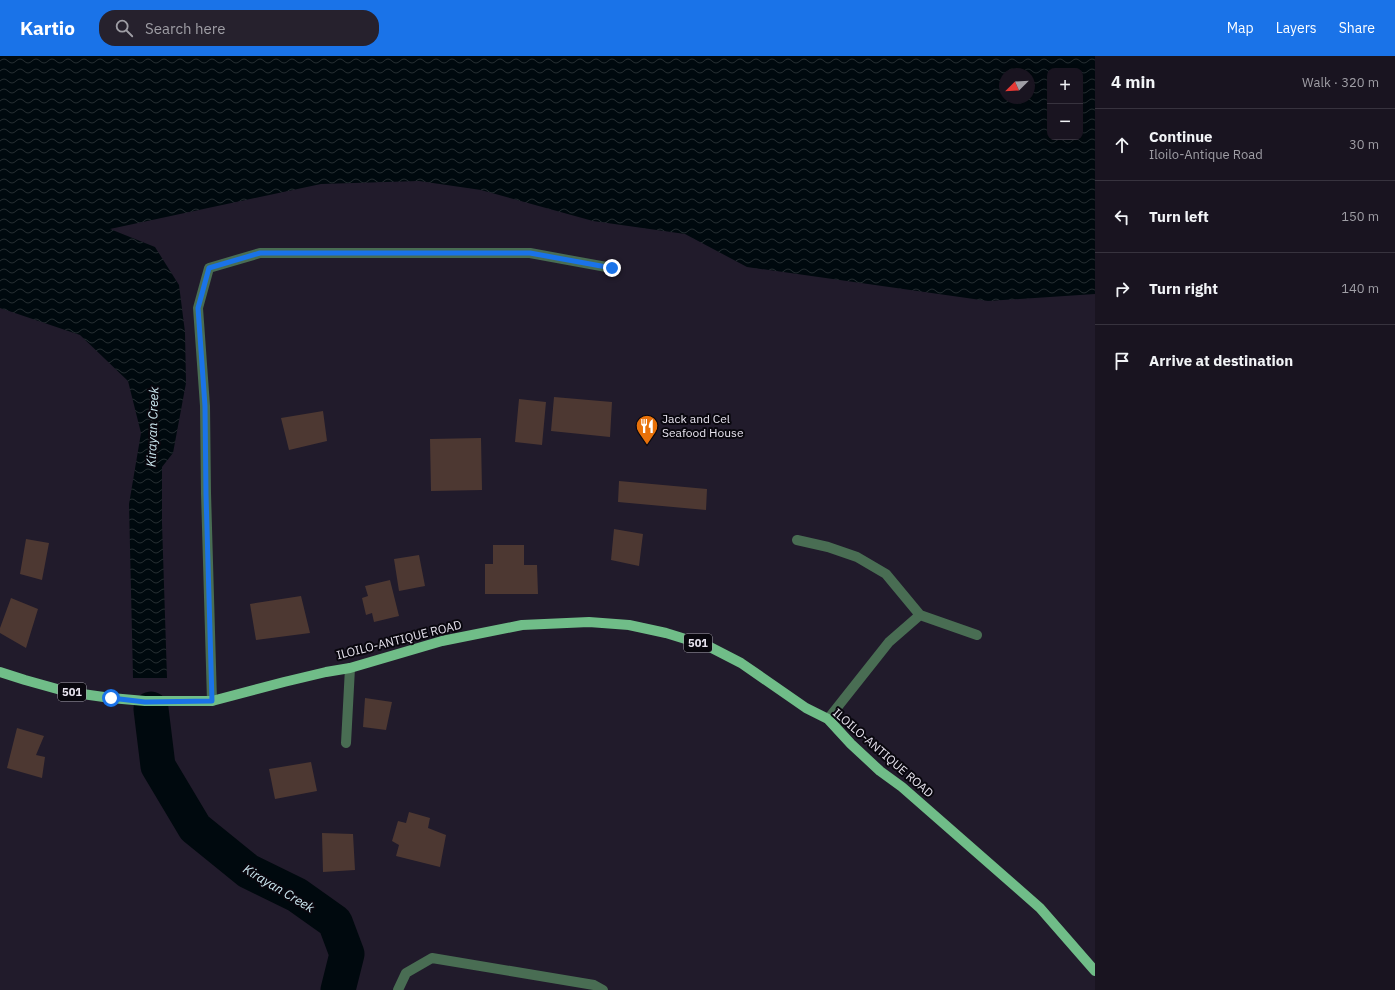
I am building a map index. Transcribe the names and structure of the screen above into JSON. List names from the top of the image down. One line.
{"streets":{"main road":["ILOILO-ANTIQUE ROAD","501"]},"water":["Kirayan Creek"],"places":{"restaurant":["Jack and Cel Seafood House"]},"north":"bottom left","page":{"header":"Kartio","search":"Search here","nav":["Map","Layers","Share"],"heading":["4 min","Walk · 320 m"],"map_buttons":["+","−"],"list":[["Continue","Iloilo-Antique Road","30 m"],["Turn left","150 m"],["Turn right","140 m"],"Arrive at destination"]}}
